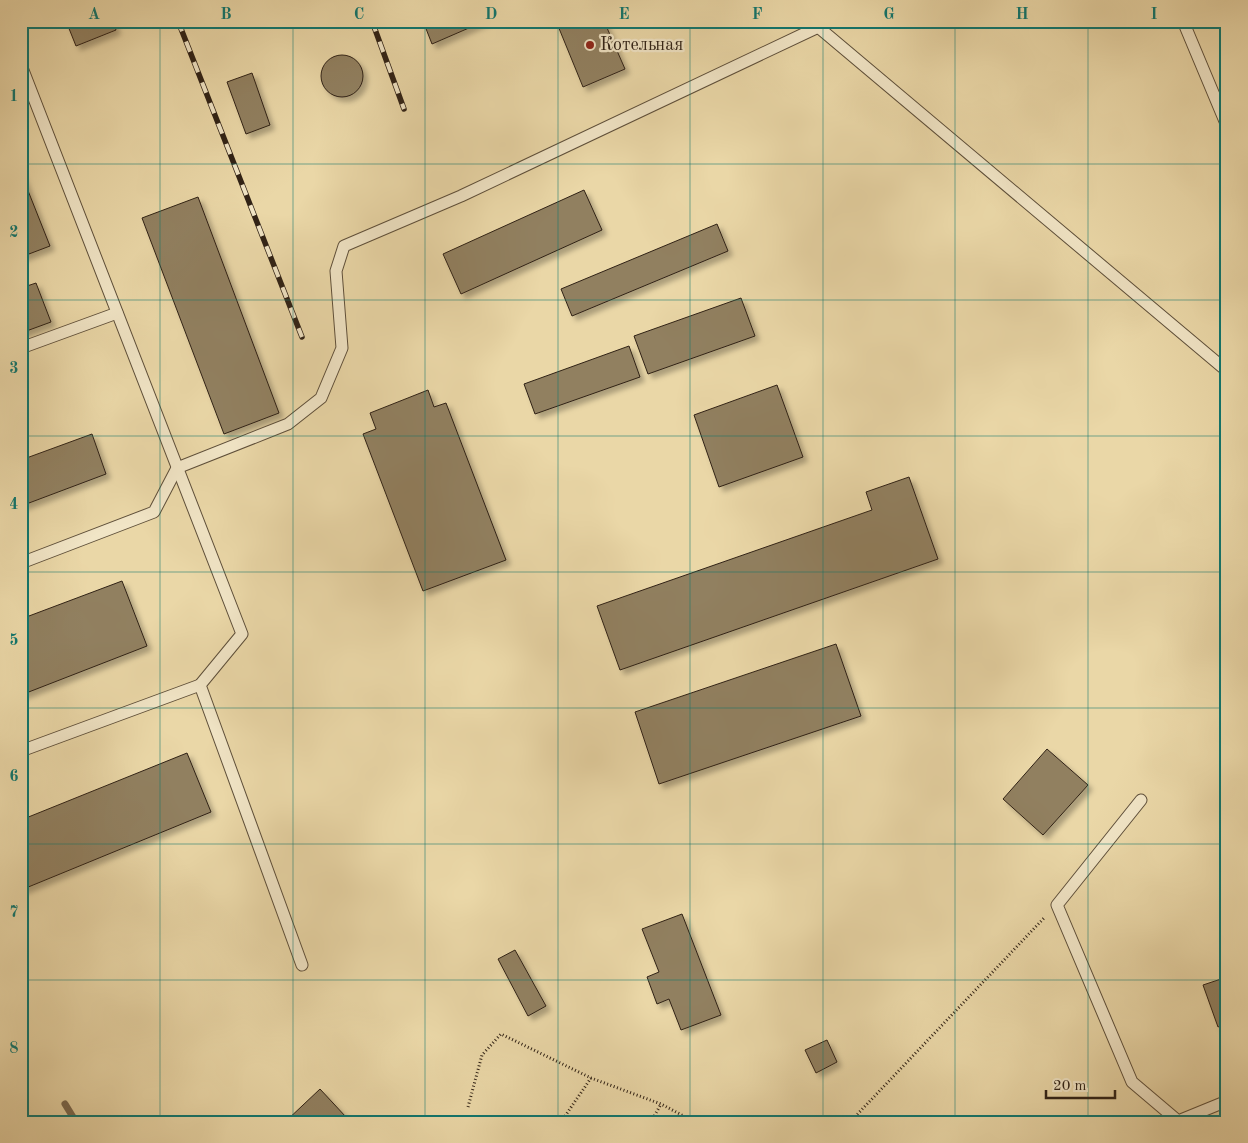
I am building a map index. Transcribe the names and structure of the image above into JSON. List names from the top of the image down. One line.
{"places":["Котельная"],"scale_bar":"20 m","grid":{"columns":["A","B","C","D","E","F","G","H","I"],"rows":["1","2","3","4","5","6","7","8"]}}
